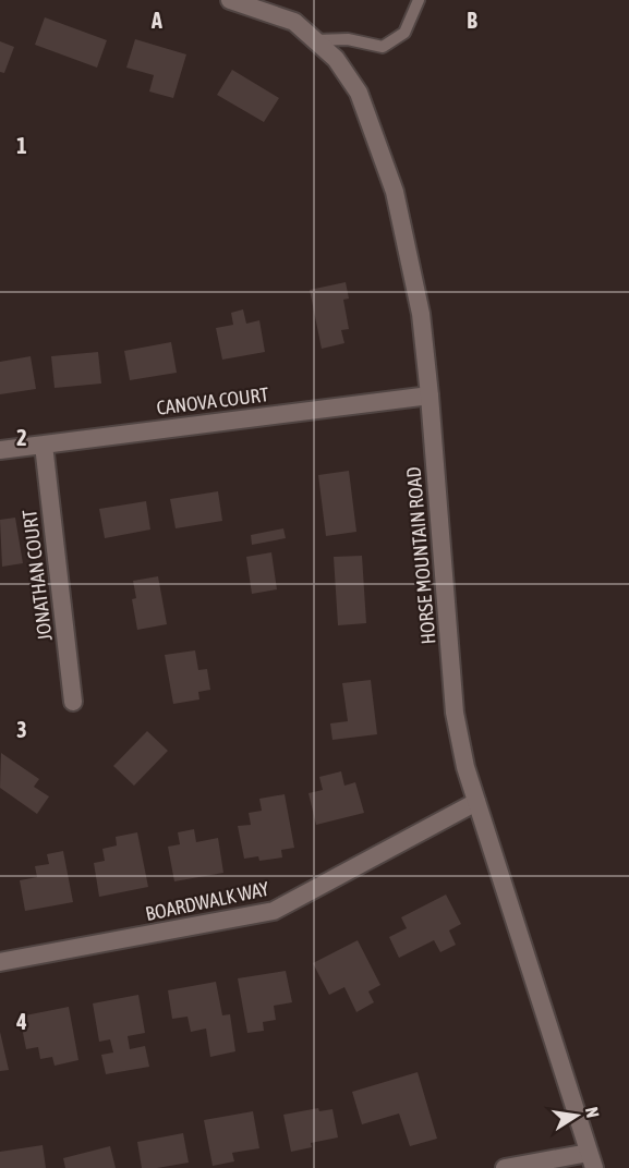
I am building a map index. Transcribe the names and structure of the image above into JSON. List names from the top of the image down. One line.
{"streets":{"street":["CANOVA COURT","HORSE MOUNTAIN ROAD","JONATHAN COURT","BOARDWALK WAY"]},"crossings":[["CANOVA COURT","HORSE MOUNTAIN ROAD"],["CANOVA COURT","JONATHAN COURT"],["HORSE MOUNTAIN ROAD","BOARDWALK WAY"]],"north":"right","grid":{"columns":["A","B"],"rows":["1","2","3","4"]}}
